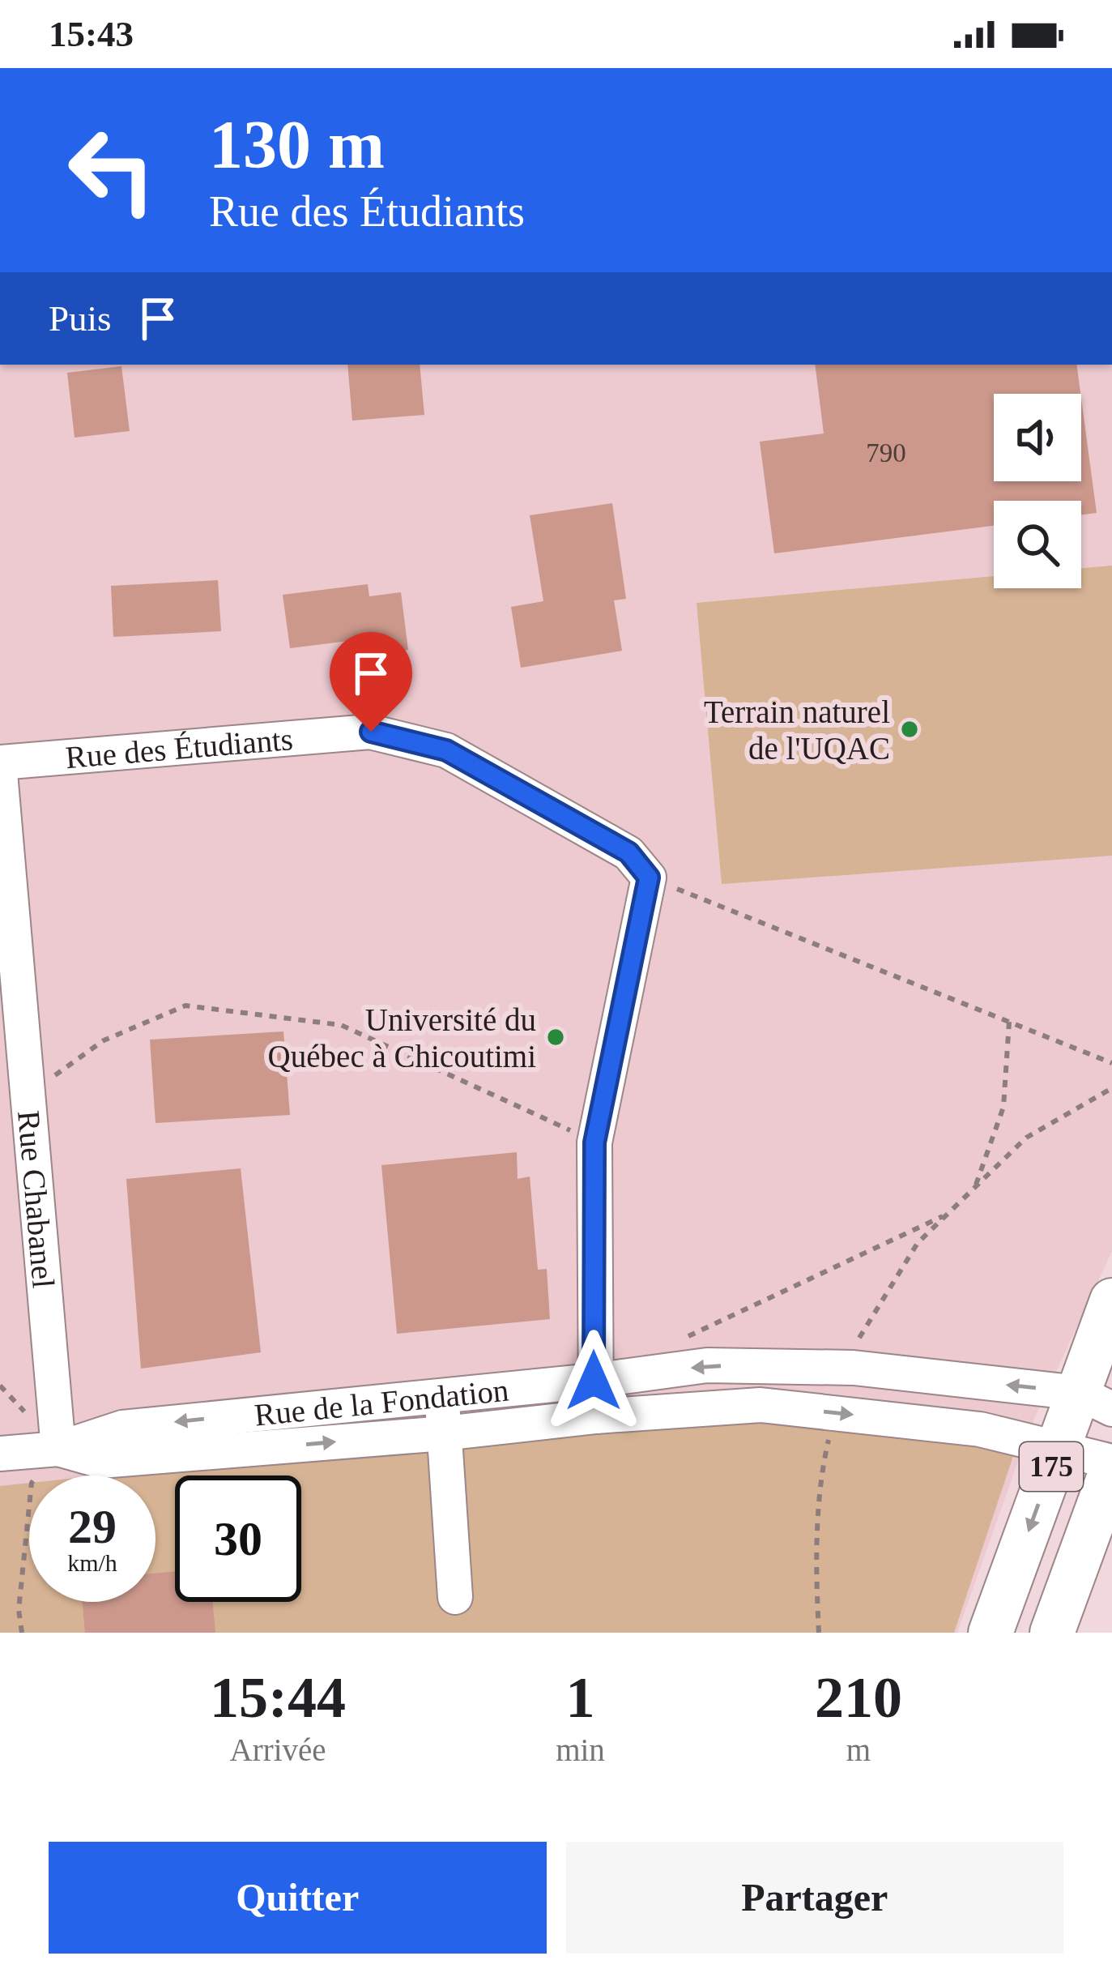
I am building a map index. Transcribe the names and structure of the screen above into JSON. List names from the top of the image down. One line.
{"streets":{"main road":["175"],"street":["Rue des Étudiants","Rue Chabanel","Rue de la Fondation"]},"crossings":[["Rue Chabanel","Rue de la Fondation"],["Rue de la Fondation","175"]],"places":["Terrain naturel de l'UQAC","Université du Québec à Chicoutimi"],"house_numbers":["790"],"page":{"status":"15:43","turn":["130 m","Rue des Étudiants"],"then":"Puis","speed":"29 km/h","limit":"30","eta":["15:44","Arrivée","1","min","210","m"],"buttons":["Quitter","Partager"]}}
